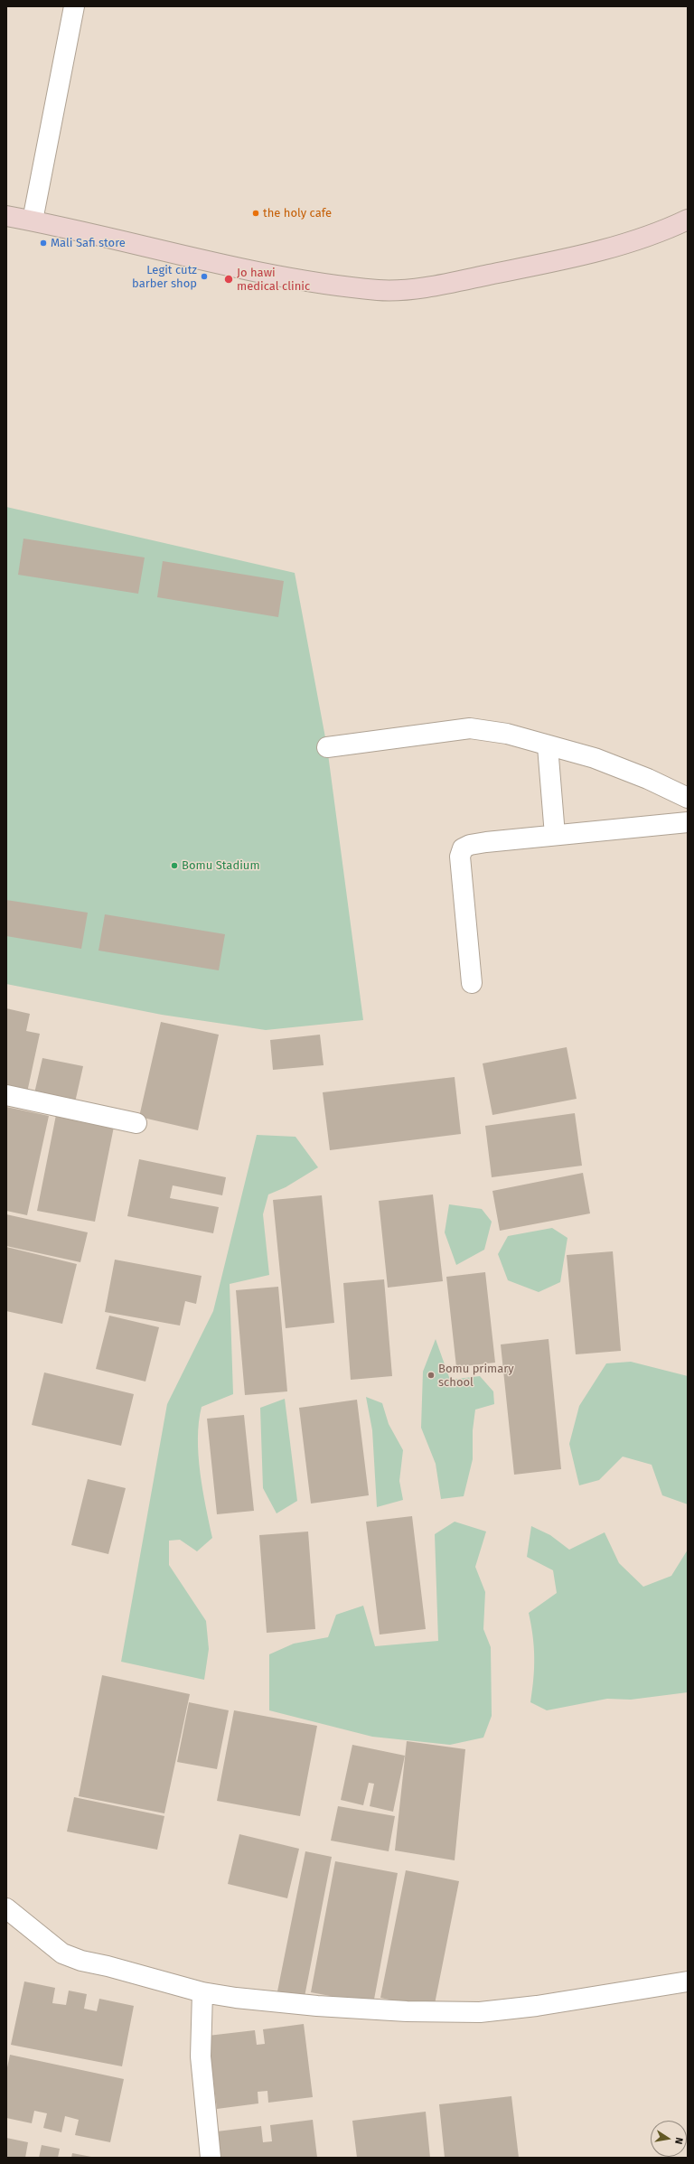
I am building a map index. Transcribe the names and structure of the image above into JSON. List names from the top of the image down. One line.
{"places":["the holy cafe","Mali Safi store","Legit cutz barber shop","Jo hawi medical clinic","Bomu Stadium","Bomu primary school"],"north":"right"}
